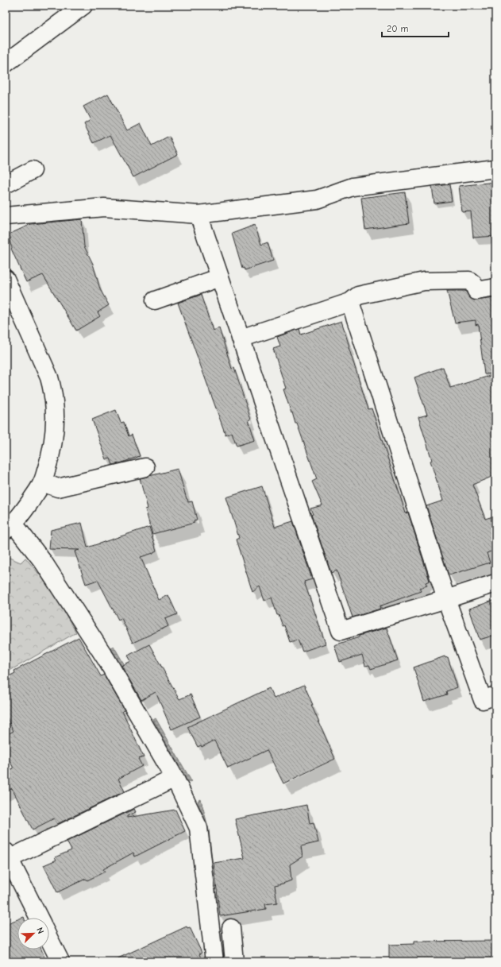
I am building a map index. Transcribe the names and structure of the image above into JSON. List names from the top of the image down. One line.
{"scale_bar":"20 m","north":"top right"}
